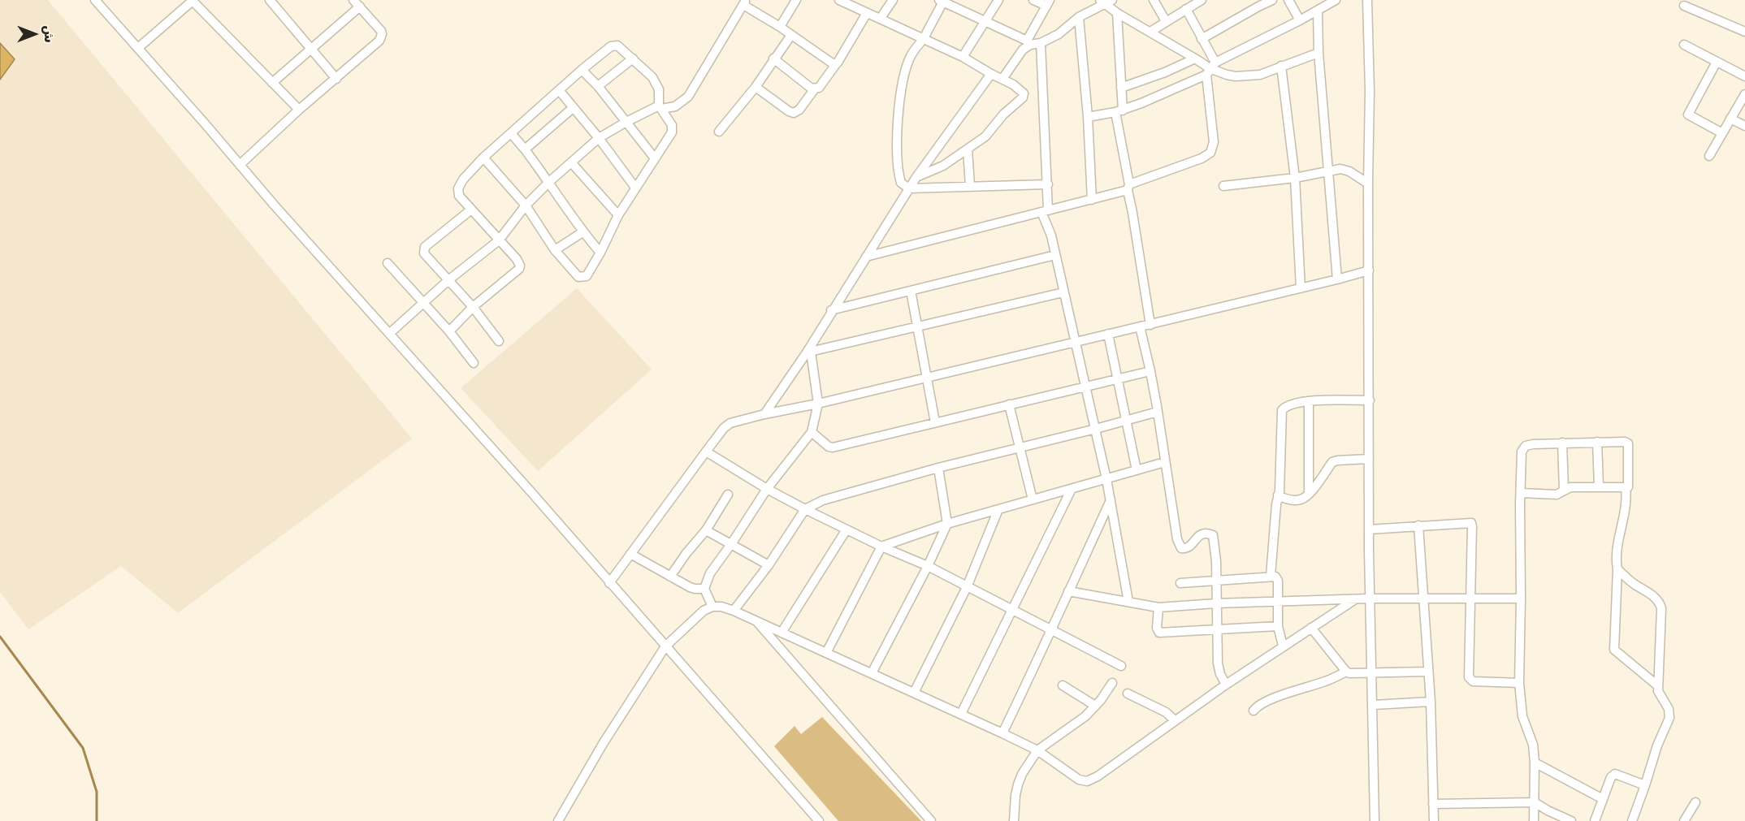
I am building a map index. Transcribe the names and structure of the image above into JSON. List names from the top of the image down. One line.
{"north":"right"}
